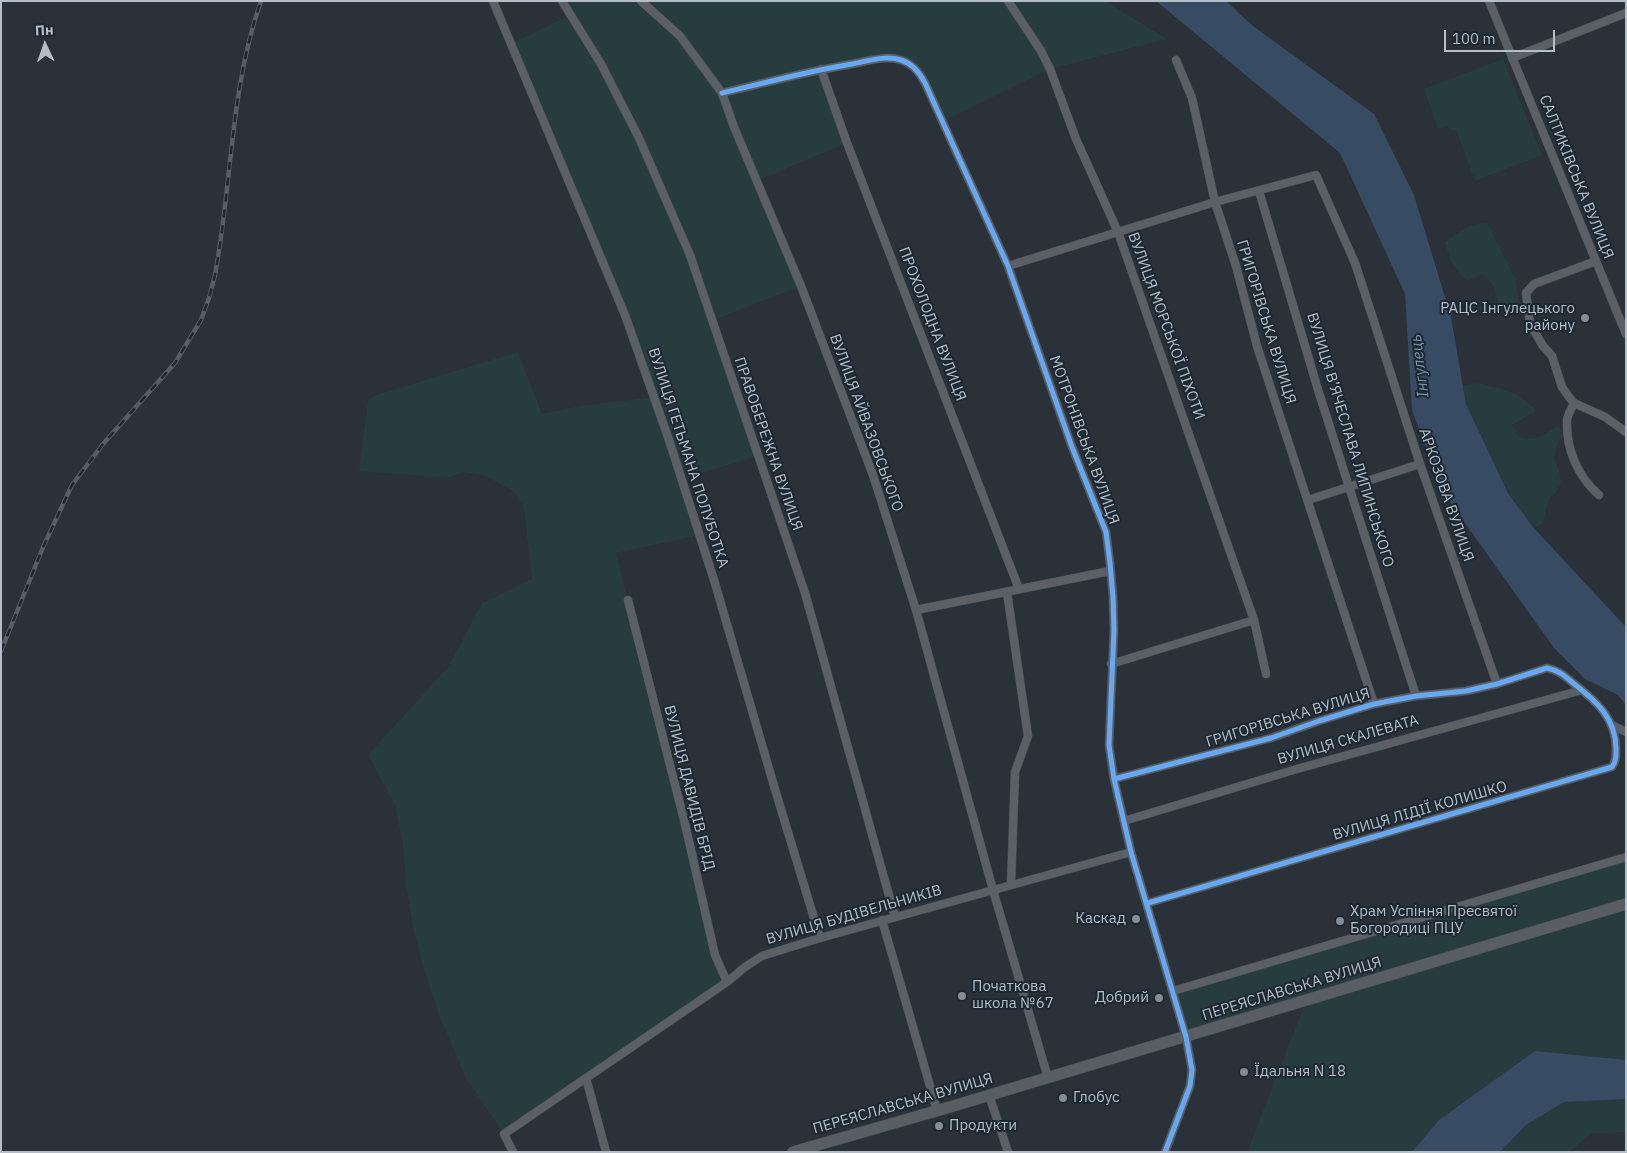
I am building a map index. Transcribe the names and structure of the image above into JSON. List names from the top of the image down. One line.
{"streets":{"street":["САЛТИКІВСЬКА ВУЛИЦЯ","ГРИГОРІВСЬКА ВУЛИЦЯ","ПРОХОЛОДНА ВУЛИЦЯ","ВУЛИЦЯ МОРСЬКОЇ ПІХОТИ","ВУЛИЦЯ АЙВАЗОВСЬКОГО","МОТРОНІВСЬКА ВУЛИЦЯ","ВУЛИЦЯ В’ЯЧЕСЛАВА ЛИПИНСЬКОГО","ПРАВОБЕРЕЖНА ВУЛИЦЯ","ВУЛИЦЯ ГЕТЬМАНА ПОЛУБОТКА","АРКОЗОВА ВУЛИЦЯ","ВУЛИЦЯ СКАЛЕВАТА","ВУЛИЦЯ ДАВИДІВ БРІД","ВУЛИЦЯ ЛІДІЇ КОЛИШКО","ВУЛИЦЯ БУДІВЕЛЬНИКІВ","ПЕРЕЯСЛАВСЬКА ВУЛИЦЯ"]},"crossings":[["ГРИГОРІВСЬКА ВУЛИЦЯ","МОТРОНІВСЬКА ВУЛИЦЯ"],["ГРИГОРІВСЬКА ВУЛИЦЯ","ВУЛИЦЯ В’ЯЧЕСЛАВА ЛИПИНСЬКОГО"],["ГРИГОРІВСЬКА ВУЛИЦЯ","АРКОЗОВА ВУЛИЦЯ"],["ГРИГОРІВСЬКА ВУЛИЦЯ","ВУЛИЦЯ СКАЛЕВАТА"],["ГРИГОРІВСЬКА ВУЛИЦЯ","ВУЛИЦЯ ЛІДІЇ КОЛИШКО"],["ПРОХОЛОДНА ВУЛИЦЯ","МОТРОНІВСЬКА ВУЛИЦЯ"],["ВУЛИЦЯ АЙВАЗОВСЬКОГО","МОТРОНІВСЬКА ВУЛИЦЯ"],["ВУЛИЦЯ АЙВАЗОВСЬКОГО","ВУЛИЦЯ БУДІВЕЛЬНИКІВ"],["ВУЛИЦЯ АЙВАЗОВСЬКОГО","ПЕРЕЯСЛАВСЬКА ВУЛИЦЯ"],["МОТРОНІВСЬКА ВУЛИЦЯ","ВУЛИЦЯ СКАЛЕВАТА"],["МОТРОНІВСЬКА ВУЛИЦЯ","ВУЛИЦЯ ЛІДІЇ КОЛИШКО"],["МОТРОНІВСЬКА ВУЛИЦЯ","ВУЛИЦЯ БУДІВЕЛЬНИКІВ"],["МОТРОНІВСЬКА ВУЛИЦЯ","ПЕРЕЯСЛАВСЬКА ВУЛИЦЯ"],["ВУЛИЦЯ В’ЯЧЕСЛАВА ЛИПИНСЬКОГО","АРКОЗОВА ВУЛИЦЯ"],["ПРАВОБЕРЕЖНА ВУЛИЦЯ","ВУЛИЦЯ БУДІВЕЛЬНИКІВ"],["ВУЛИЦЯ ГЕТЬМАНА ПОЛУБОТКА","ВУЛИЦЯ БУДІВЕЛЬНИКІВ"],["ВУЛИЦЯ СКАЛЕВАТА","ВУЛИЦЯ ЛІДІЇ КОЛИШКО"],["ВУЛИЦЯ ДАВИДІВ БРІД","ВУЛИЦЯ БУДІВЕЛЬНИКІВ"]],"water":["Інгулець"],"places":["РАЦС Інгулецького району","Каскад","Храм Успіння Пресвятої Богородиці ПЦУ","Початкова школа №67","Добрий","Їдальня N 18","Глобус","Продукти"],"scale_bar":"100 m","north":"top"}
